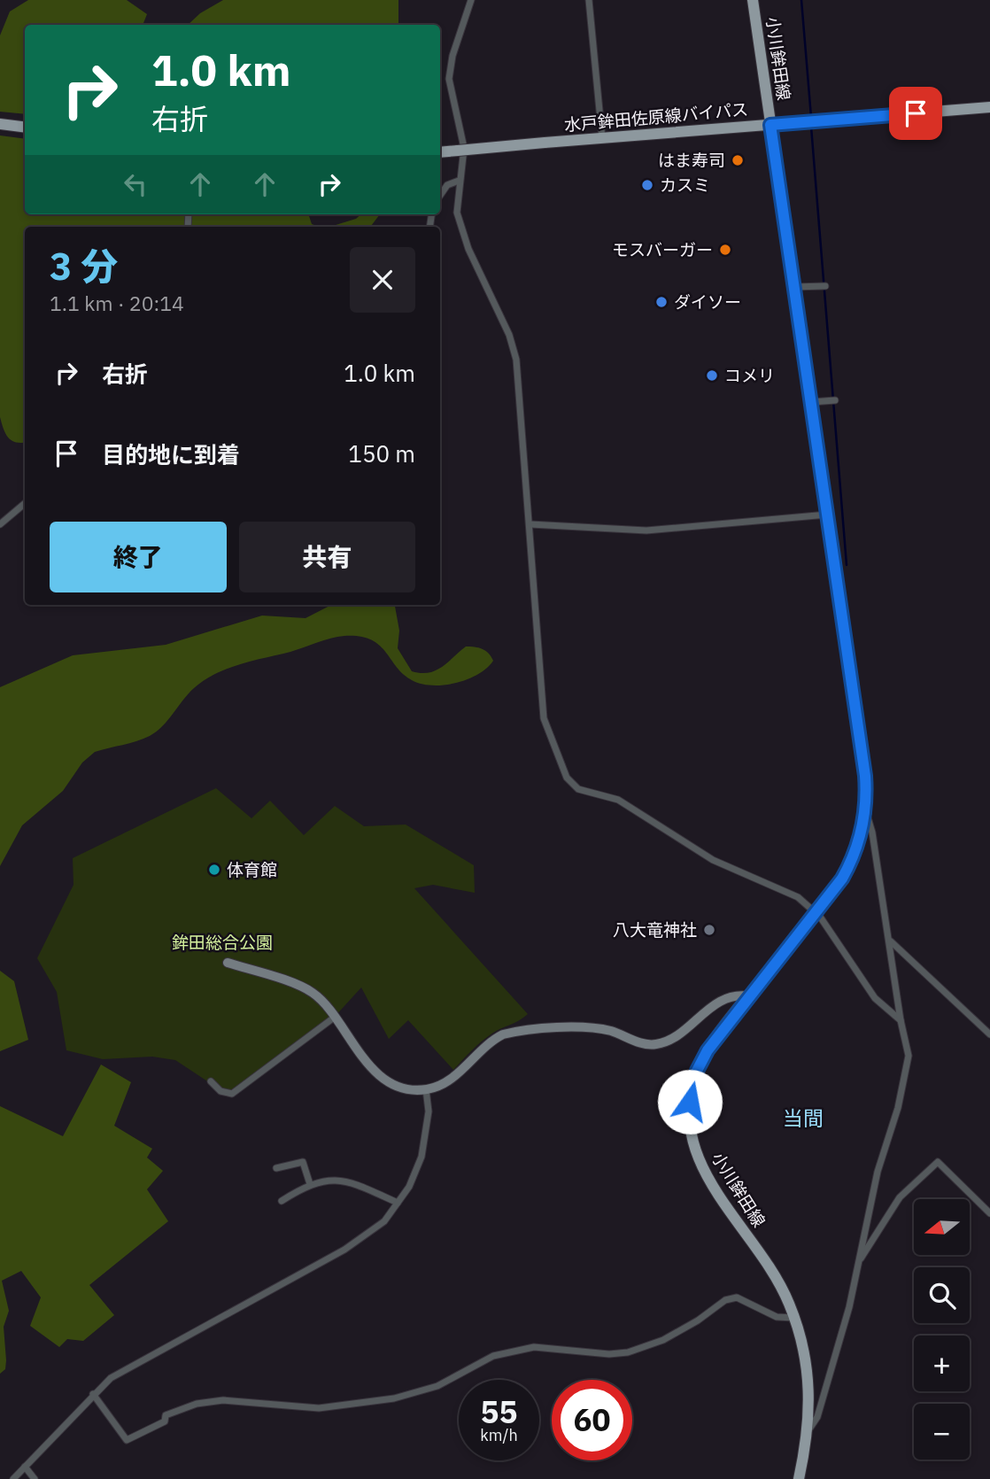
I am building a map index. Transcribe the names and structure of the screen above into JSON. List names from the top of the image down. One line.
{"streets":{"main road":["小川鉾田線","水戸鉾田佐原線バイパス"]},"crossings":[["小川鉾田線","水戸鉾田佐原線バイパス"]],"districts":["当間"],"parks":["鉾田総合公園"],"places":["はま寿司","カスミ","モスバーガー","ダイソー","コメリ","体育館","八大竜神社"],"north":"left","page":{"turn":["1.0 km","右折"],"heading":["3 分","1.1 km · 20:14"],"list":[{"name":"右折","value":"1.0 km"},{"name":"目的地に到着","value":"150 m"}],"buttons":["終了","共有"],"map_buttons":["+","−"],"speed":"55 km/h","limit":"60"}}
